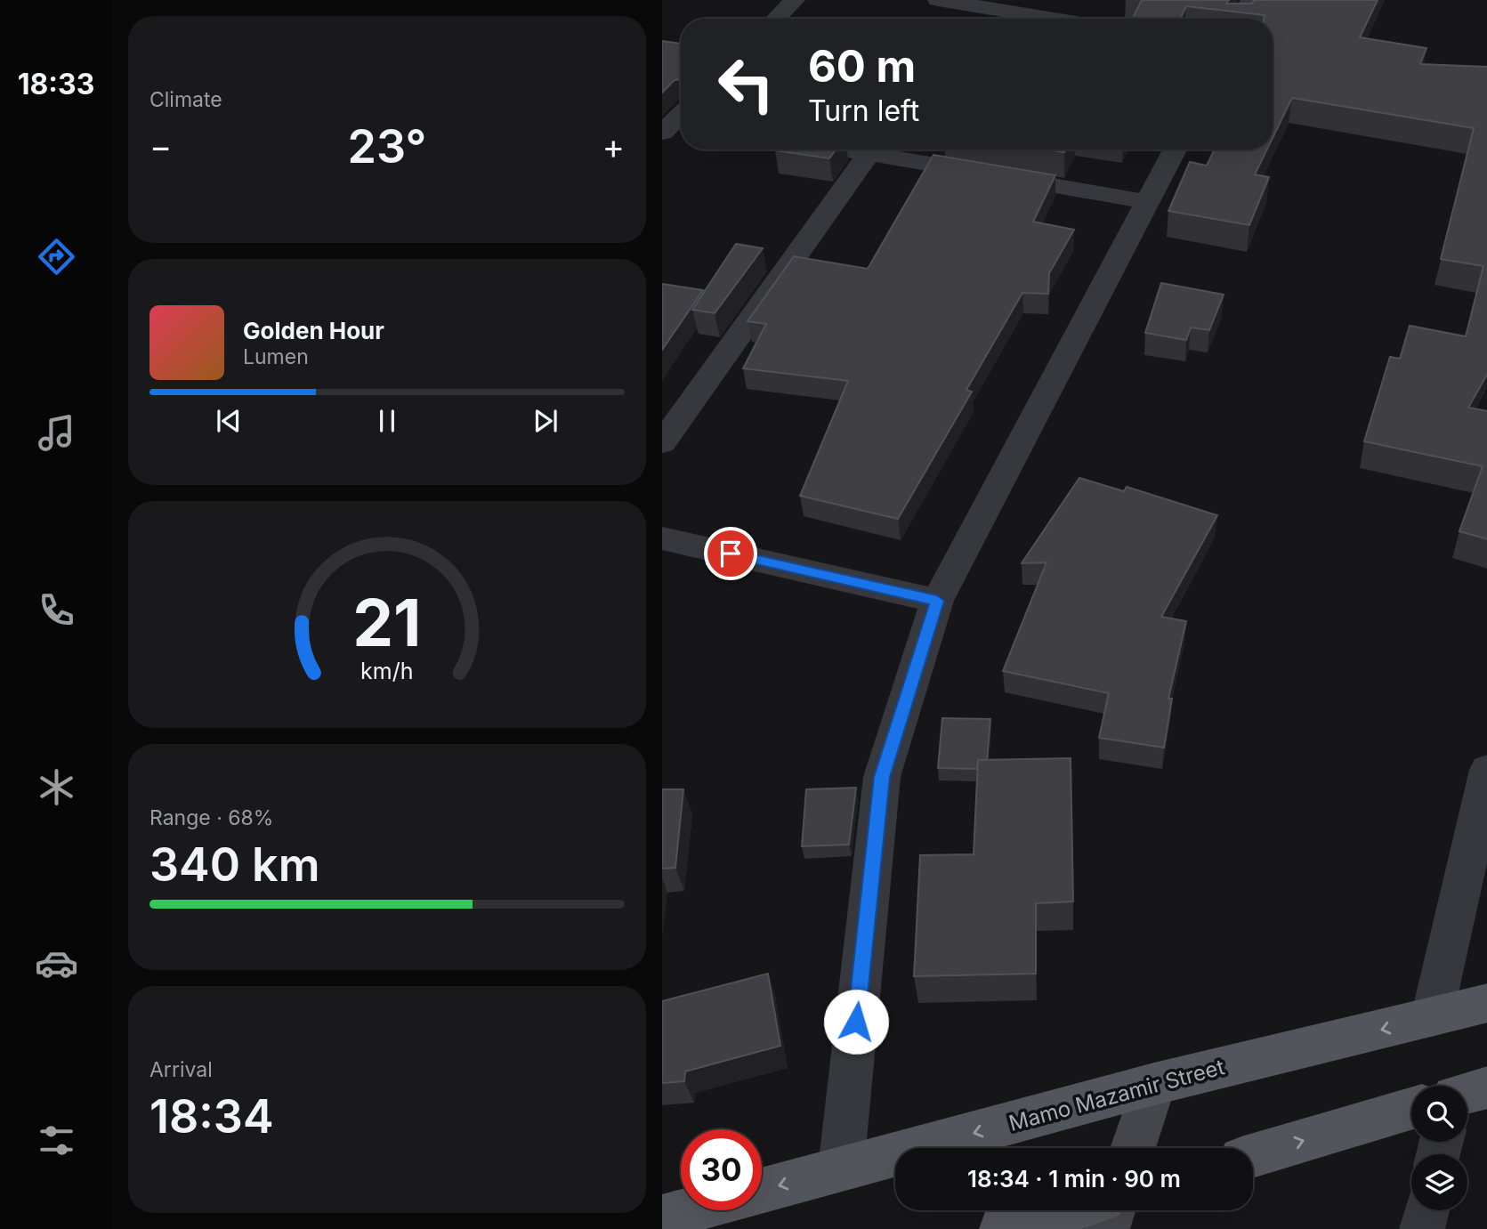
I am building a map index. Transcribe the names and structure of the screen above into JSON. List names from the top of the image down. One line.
{"streets":{"main road":["Mamo Mazamir Street"]},"page":{"tabs":"18:33","tile":["Climate",["Range · 68%","340 km"],["Arrival","18:34"]],"turn":["60 m","Turn left"],"heat":["−","23°","+"],"song":["Golden Hour","Lumen"],"limit":"30","trip":"18:34 · 1 min · 90 m","gauge":["21","km/h"]}}
